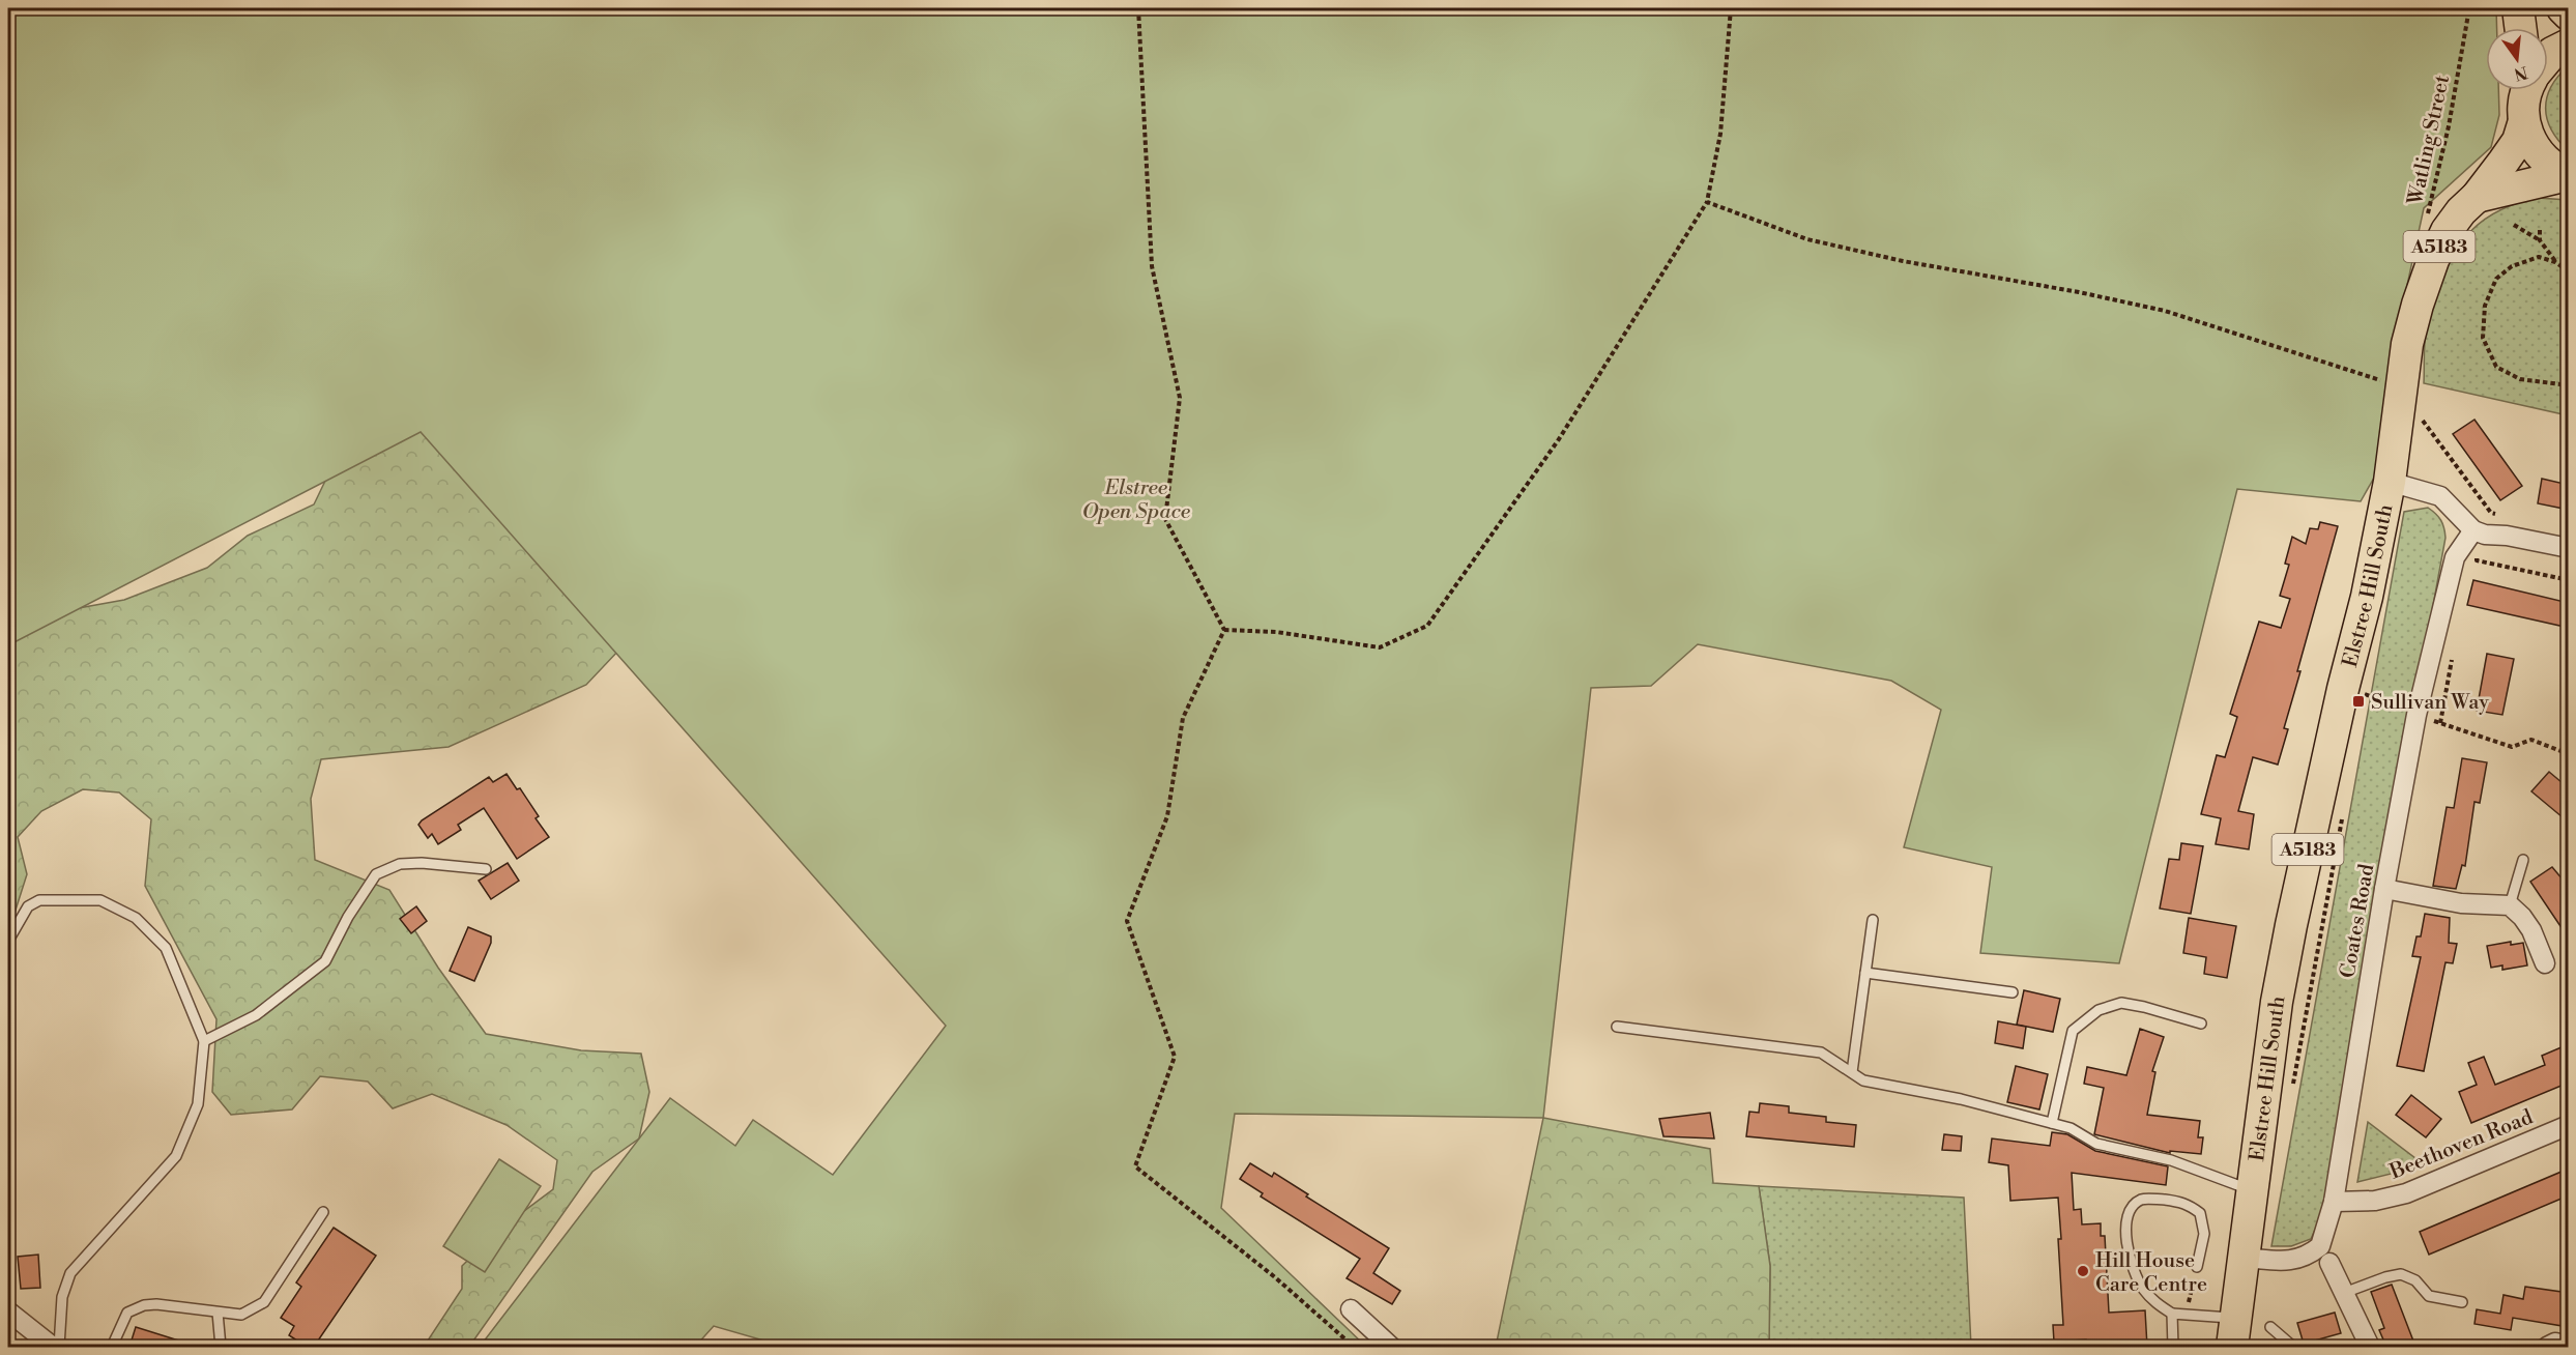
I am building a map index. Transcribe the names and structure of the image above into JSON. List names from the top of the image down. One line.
{"streets":{"main road":["A5183","Elstree Hill South"],"street":["Coates Road","Beethoven Road"],"path":["Watling Street"]},"crossings":[["Elstree Hill South","Coates Road"],["Coates Road","Beethoven Road"]],"parks":["Elstree Open Space"],"places":{"transit":["Sullivan Way"],"other":["Hill House Care Centre"]},"north":"bottom"}
